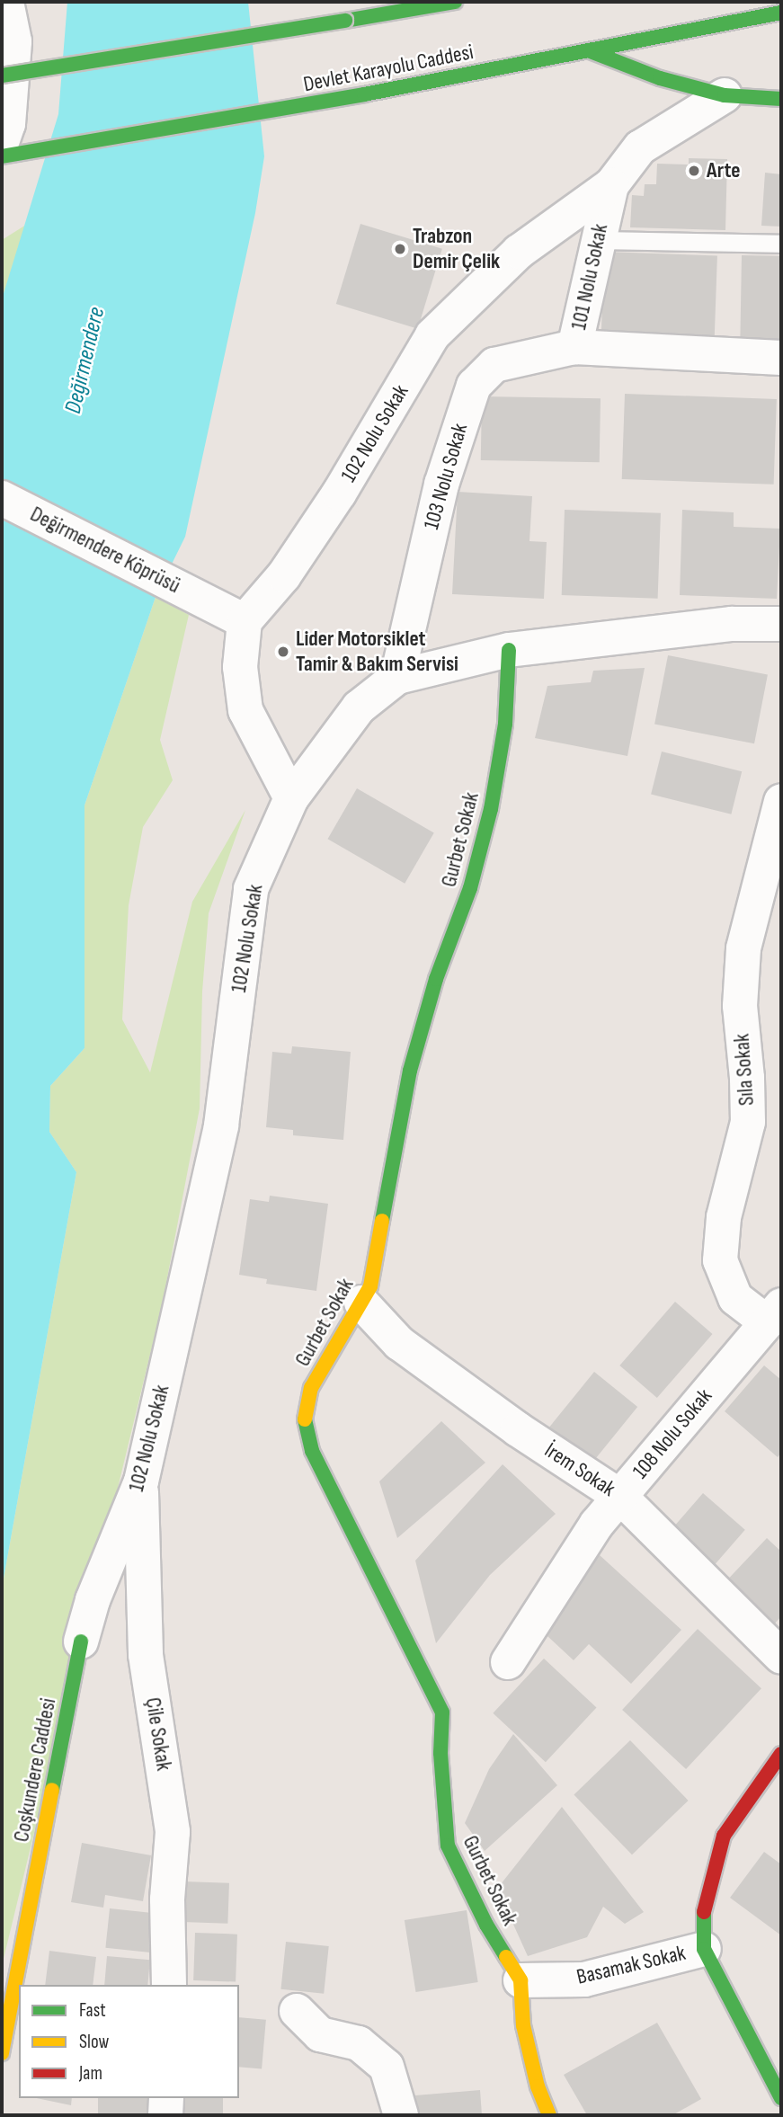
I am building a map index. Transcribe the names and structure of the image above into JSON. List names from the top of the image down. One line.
{"streets":{"street":["Devlet Karayolu Caddesi","101 Nolu Sokak","102 Nolu Sokak","103 Nolu Sokak","Değirmendere Köprüsü","Gurbet Sokak","Sıla Sokak","108 Nolu Sokak","İrem Sokak","Çile Sokak","Coşkundere Caddesi","Basamak Sokak"]},"crossings":[["101 Nolu Sokak","102 Nolu Sokak"],["101 Nolu Sokak","103 Nolu Sokak"],["102 Nolu Sokak","Değirmendere Köprüsü"],["102 Nolu Sokak","Çile Sokak"],["102 Nolu Sokak","Coşkundere Caddesi"],["Gurbet Sokak","İrem Sokak"],["Gurbet Sokak","Basamak Sokak"],["Sıla Sokak","108 Nolu Sokak"],["108 Nolu Sokak","İrem Sokak"]],"water":["Değirmendere"],"places":["Arte","Trabzon Demir Çelik","Lider Motorsiklet Tamir & Bakım Servisi"],"legend":["Fast","Slow","Jam"]}
